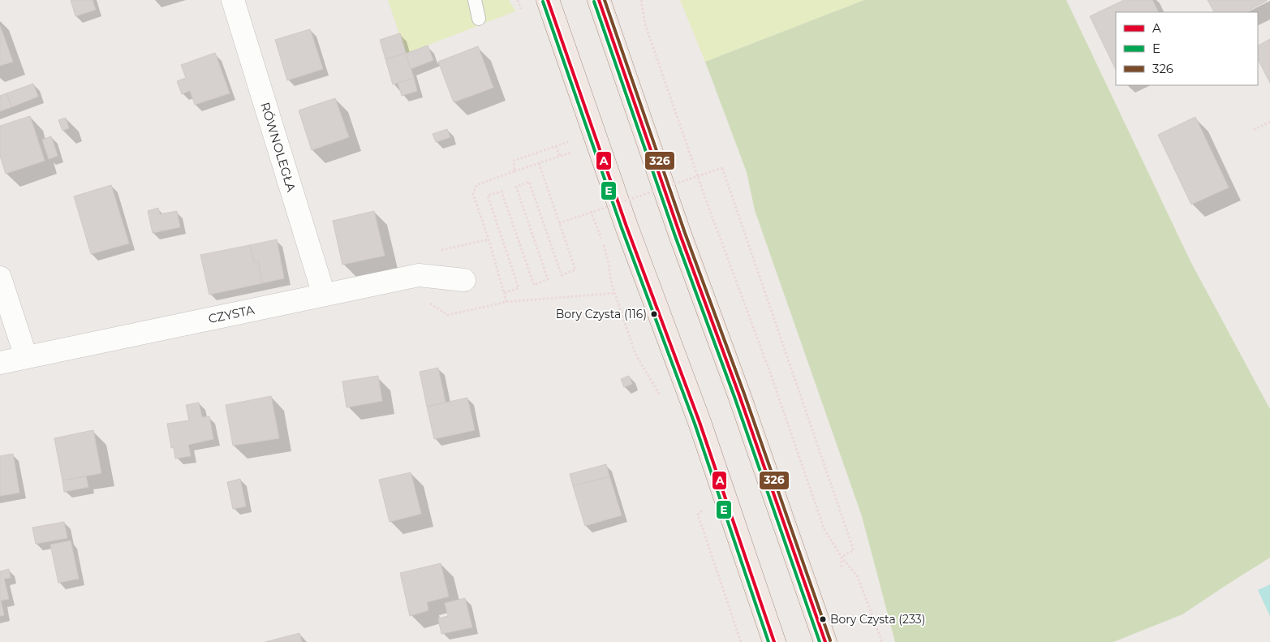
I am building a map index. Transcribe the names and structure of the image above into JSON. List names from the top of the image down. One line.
{"streets":{"street":["RÓWNOLEGŁA","CZYSTA"]},"crossings":[["RÓWNOLEGŁA","CZYSTA"]],"places":["Bory Czysta (116)","Bory Czysta (233)"],"lines":["transit line A","transit line 326","transit line E"],"legend":["A","E","326"]}
